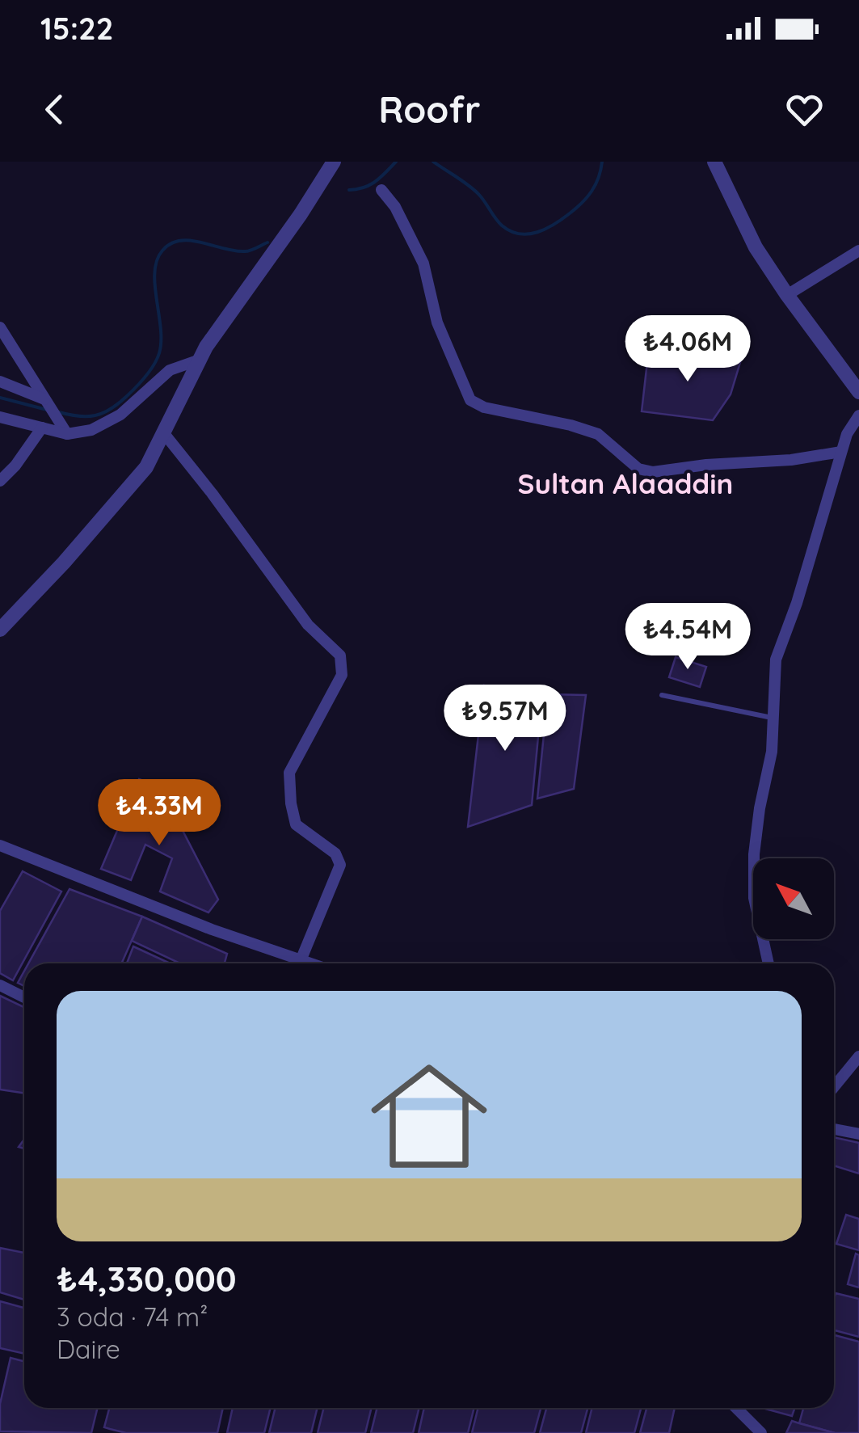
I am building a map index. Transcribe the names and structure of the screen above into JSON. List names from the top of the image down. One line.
{"districts":["Sultan Alaaddin"],"north":"top left","page":{"status":"15:22","header":"Roofr","price":["₺4.06M","₺4.54M","₺9.57M","₺4.33M"],"list":[{"name":"₺4,330,000","note":"3 oda · 74 m² · Daire"}]}}
